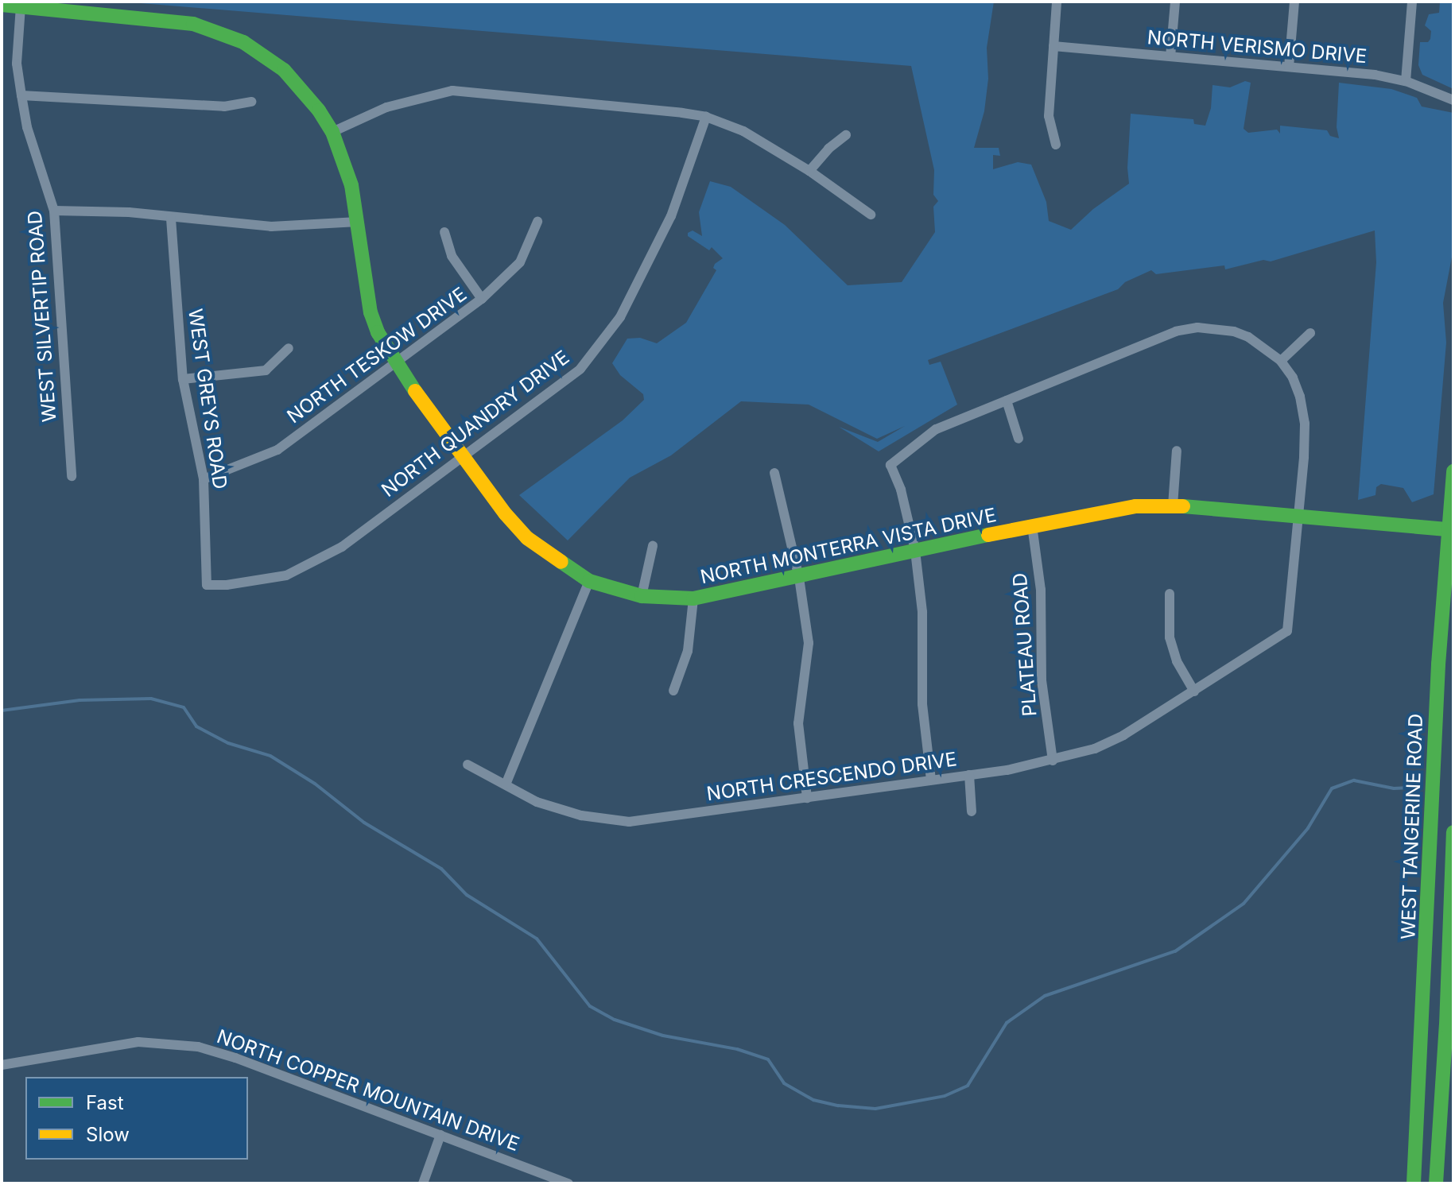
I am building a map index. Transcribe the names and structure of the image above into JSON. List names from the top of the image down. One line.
{"streets":{"street":["NORTH VERISMO DRIVE","WEST SILVERTIP ROAD","NORTH TESKOW DRIVE","WEST GREYS ROAD","NORTH QUANDRY DRIVE","NORTH MONTERRA VISTA DRIVE","PLATEAU ROAD","NORTH CRESCENDO DRIVE","WEST TANGERINE ROAD","NORTH COPPER MOUNTAIN DRIVE"]},"crossings":[["WEST SILVERTIP ROAD","NORTH MONTERRA VISTA DRIVE"],["NORTH TESKOW DRIVE","WEST GREYS ROAD"],["NORTH TESKOW DRIVE","NORTH MONTERRA VISTA DRIVE"],["WEST GREYS ROAD","NORTH QUANDRY DRIVE"],["NORTH QUANDRY DRIVE","NORTH MONTERRA VISTA DRIVE"],["NORTH MONTERRA VISTA DRIVE","PLATEAU ROAD"],["NORTH MONTERRA VISTA DRIVE","NORTH CRESCENDO DRIVE"],["NORTH MONTERRA VISTA DRIVE","WEST TANGERINE ROAD"],["PLATEAU ROAD","NORTH CRESCENDO DRIVE"]],"legend":["Fast","Slow"]}
